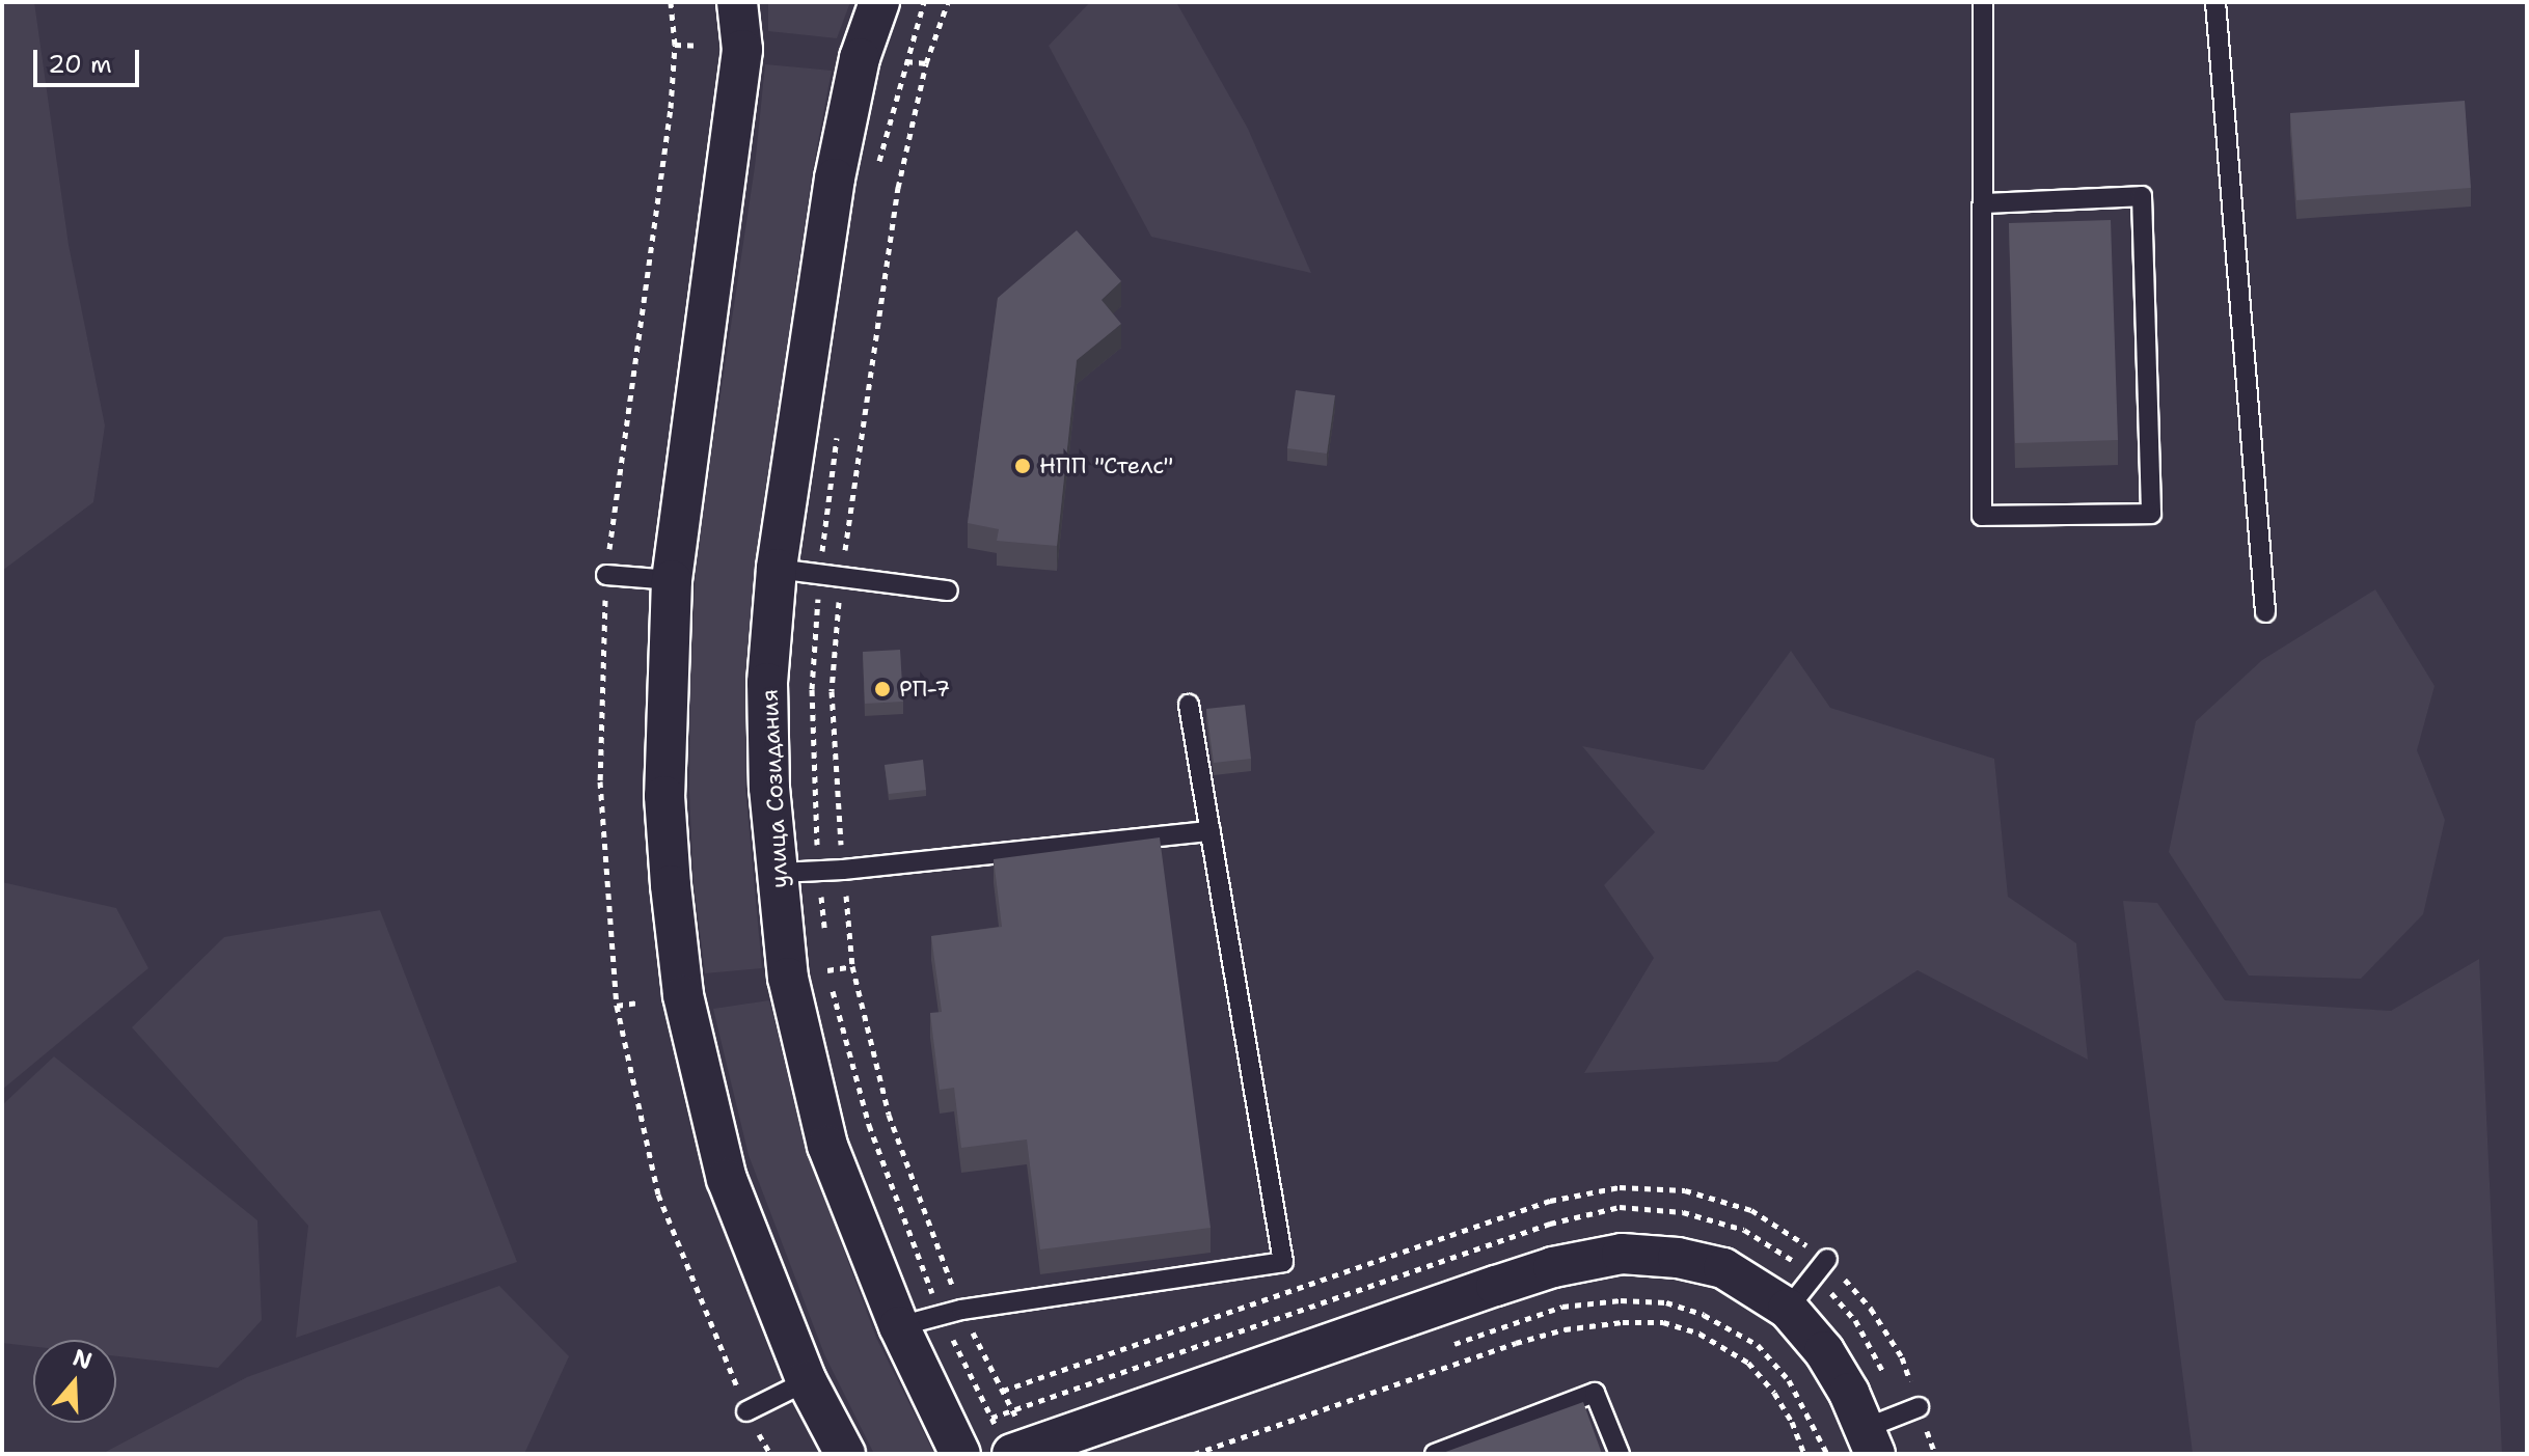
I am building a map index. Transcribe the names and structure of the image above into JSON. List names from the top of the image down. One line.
{"streets":{"street":["улица Созидания"]},"places":["НПП \"Стелс\"","РП-7"],"scale_bar":"20 m","north":"top"}
